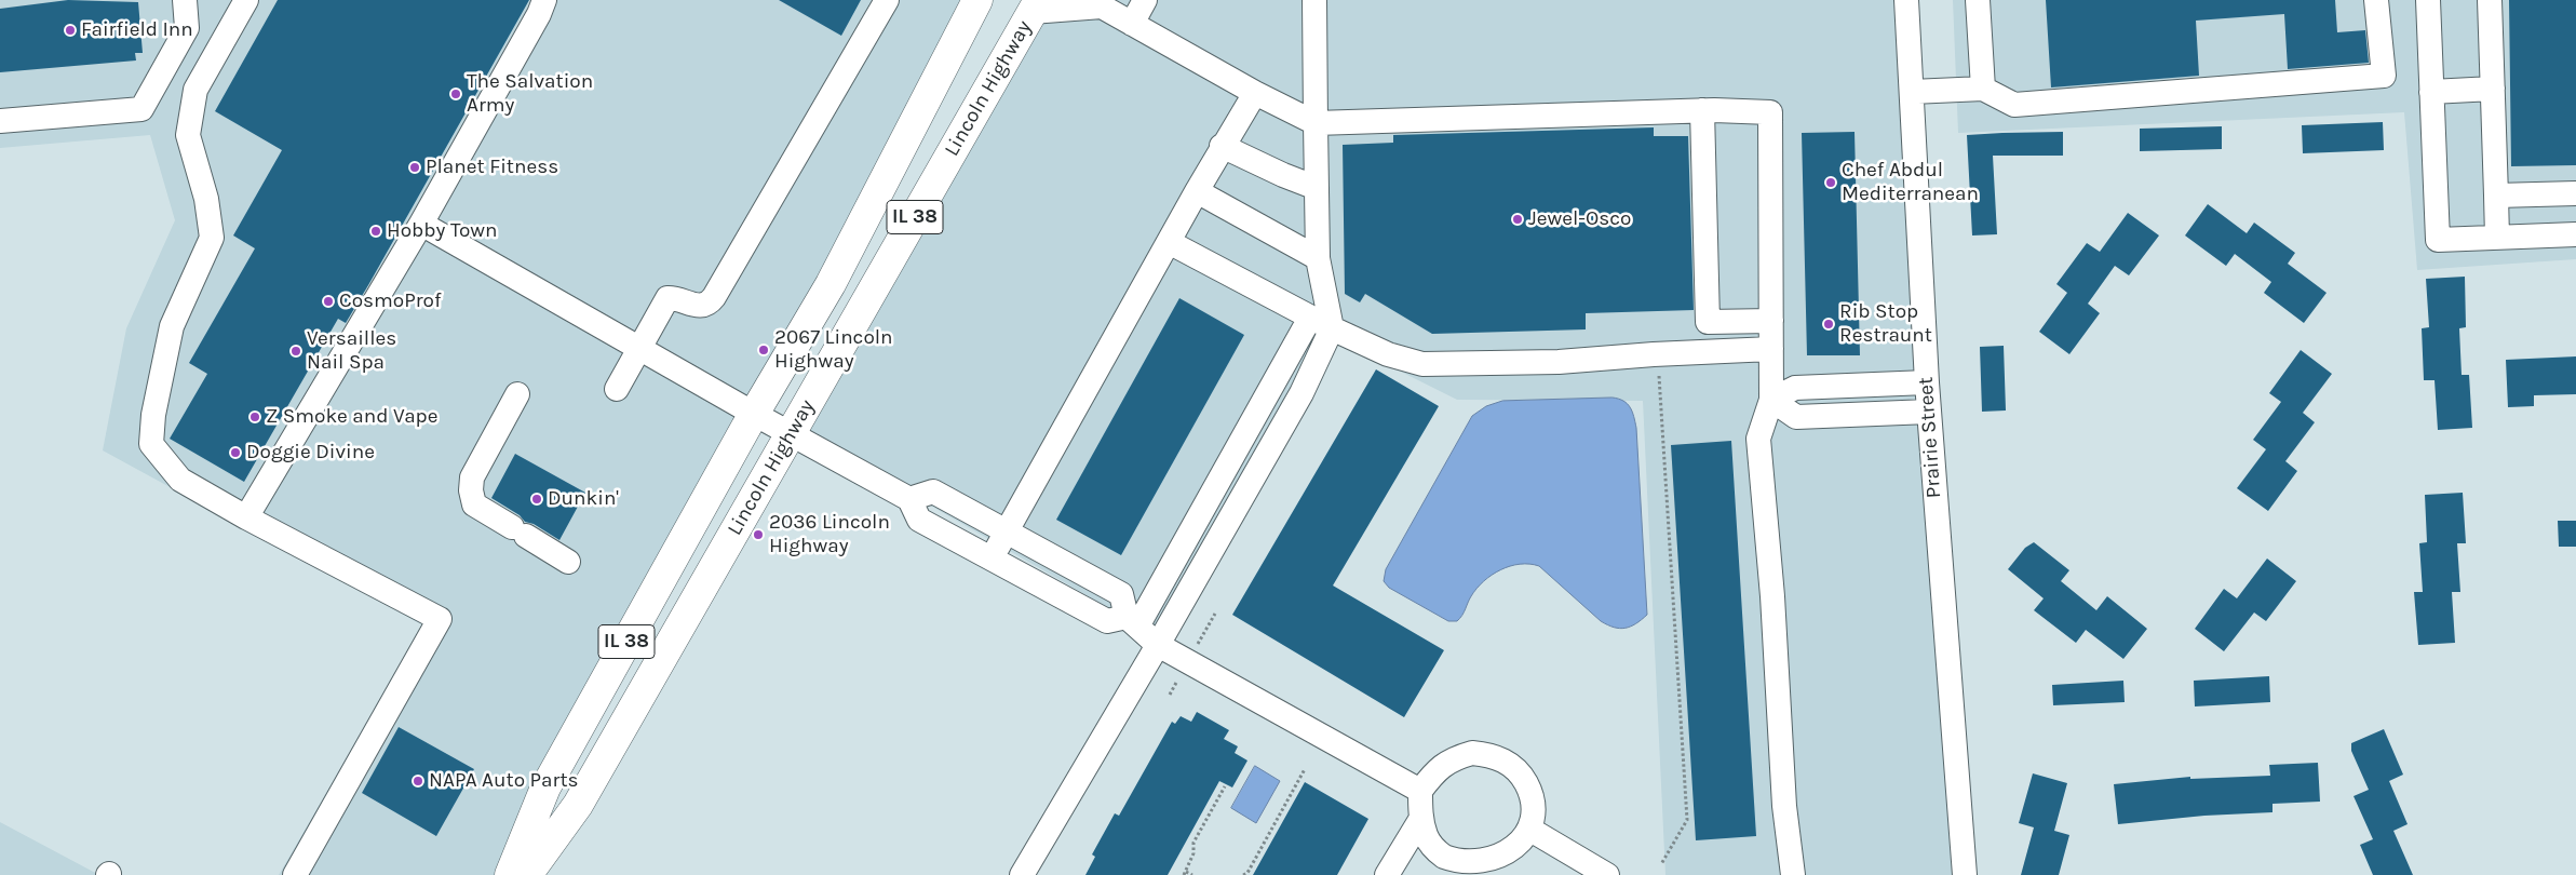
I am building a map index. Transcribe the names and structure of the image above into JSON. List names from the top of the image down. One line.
{"streets":{"main road":["Lincoln Highway","IL 38"],"street":["Prairie Street"]},"places":["Fairfield Inn","The Salvation Army","Planet Fitness","Chef Abdul Mediterranean","Jewel-Osco","Hobby Town","CosmoProf","Rib Stop Restraunt","2067 Lincoln Highway","Versailles Nail Spa","Z Smoke and Vape","Doggie Divine","Dunkin'","2036 Lincoln Highway","NAPA Auto Parts"]}
